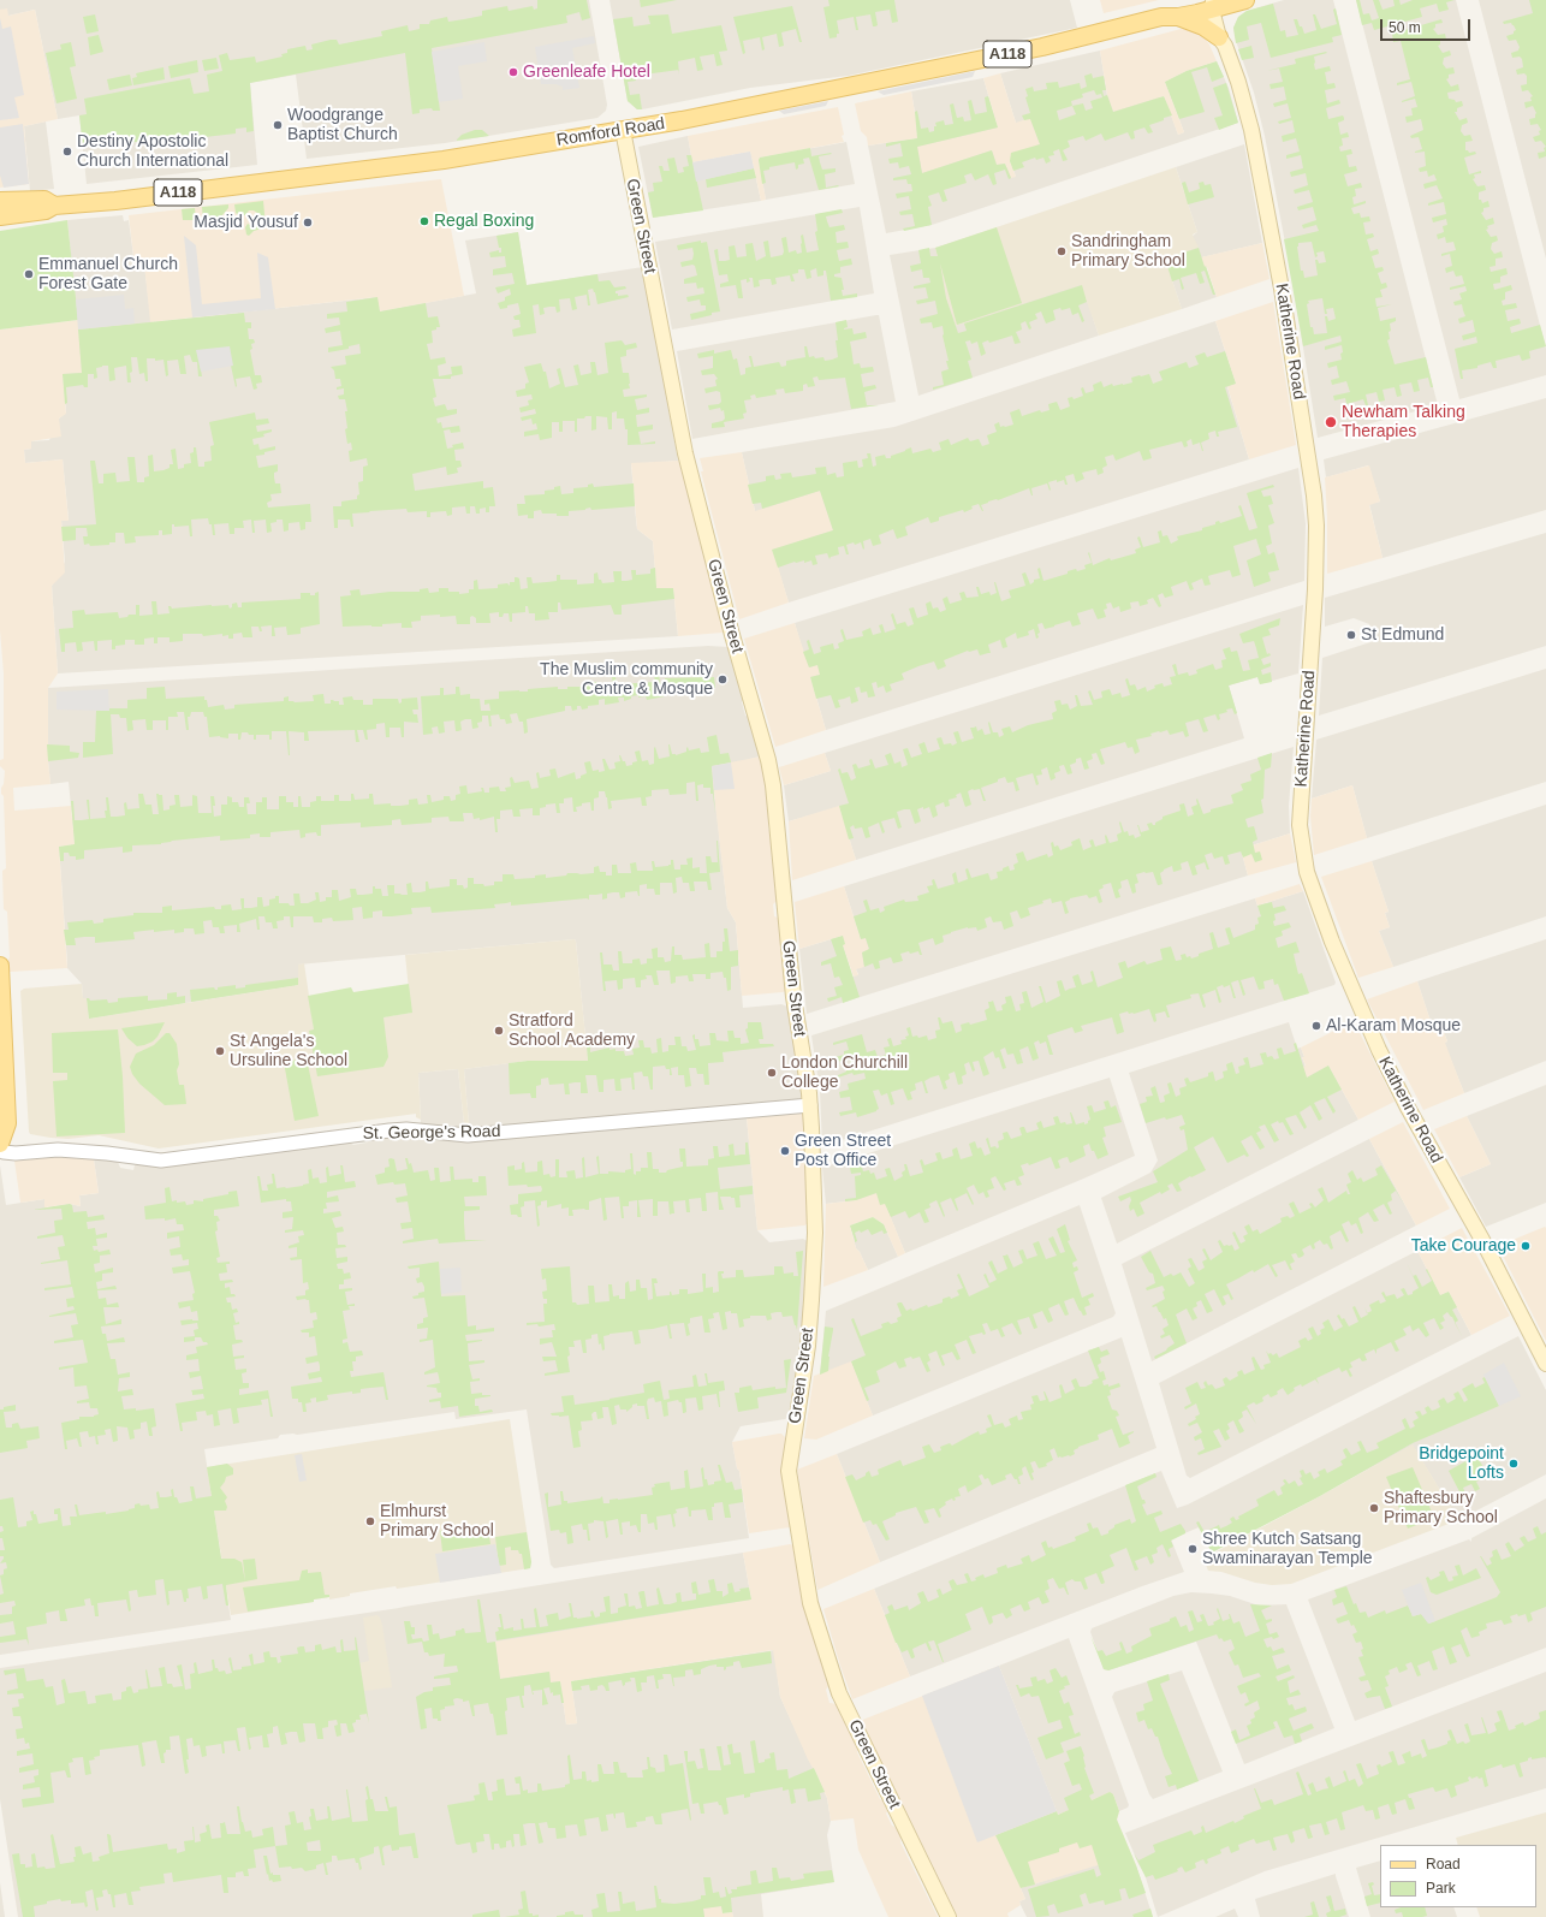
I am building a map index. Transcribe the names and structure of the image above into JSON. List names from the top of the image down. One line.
{"streets":{"main road":["A118","Romford Road","Green Street","Katherine Road"],"street":["St. George's Road"]},"crossings":[["Romford Road","Green Street"],["Romford Road","Katherine Road"],["Green Street","St. George's Road"]],"places":["Greenleafe Hotel","Woodgrange Baptist Church","Destiny Apostolic Church International","Regal Boxing","Masjid Yousuf","Sandringham Primary School","Emmanuel Church Forest Gate","Newham Talking Therapies","St Edmund","The Muslim community Centre & Mosque","Al-Karam Mosque","Stratford School Academy","St Angela's Ursuline School","London Churchill College","Green Street Post Office","Take Courage","Bridgepoint Lofts","Shaftesbury Primary School","Elmhurst Primary School","Shree Kutch Satsang Swaminarayan Temple"],"legend":["Road","Park"],"scale_bar":"50 m"}
